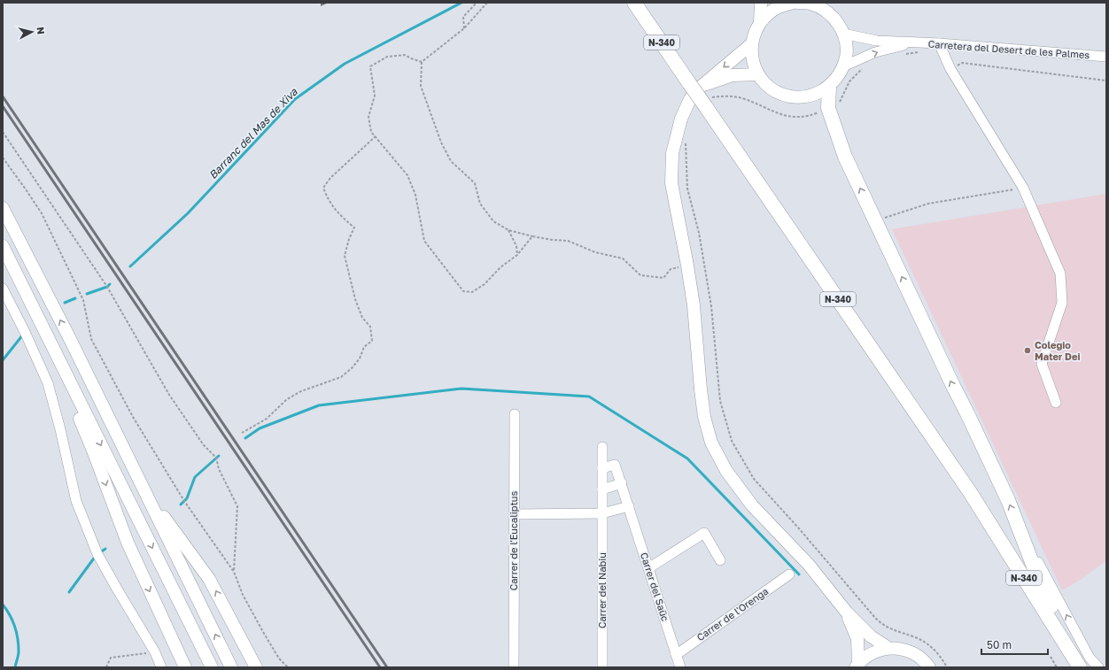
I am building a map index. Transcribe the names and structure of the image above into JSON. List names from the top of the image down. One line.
{"streets":{"highway":["N-340"],"street":["Carretera del Desert de les Palmes","Carrer de l'Eucaliptus","Carrer del Saüc","Carrer del Nabiu","Carrer de l'Orenga"]},"crossings":[["Carrer del Saüc","Carrer del Nabiu"],["Carrer del Saüc","Carrer de l'Orenga"]],"water":["Barranc del Mas de Xiva"],"places":["Colegio Mater Dei"],"scale_bar":"50 m","north":"right"}
